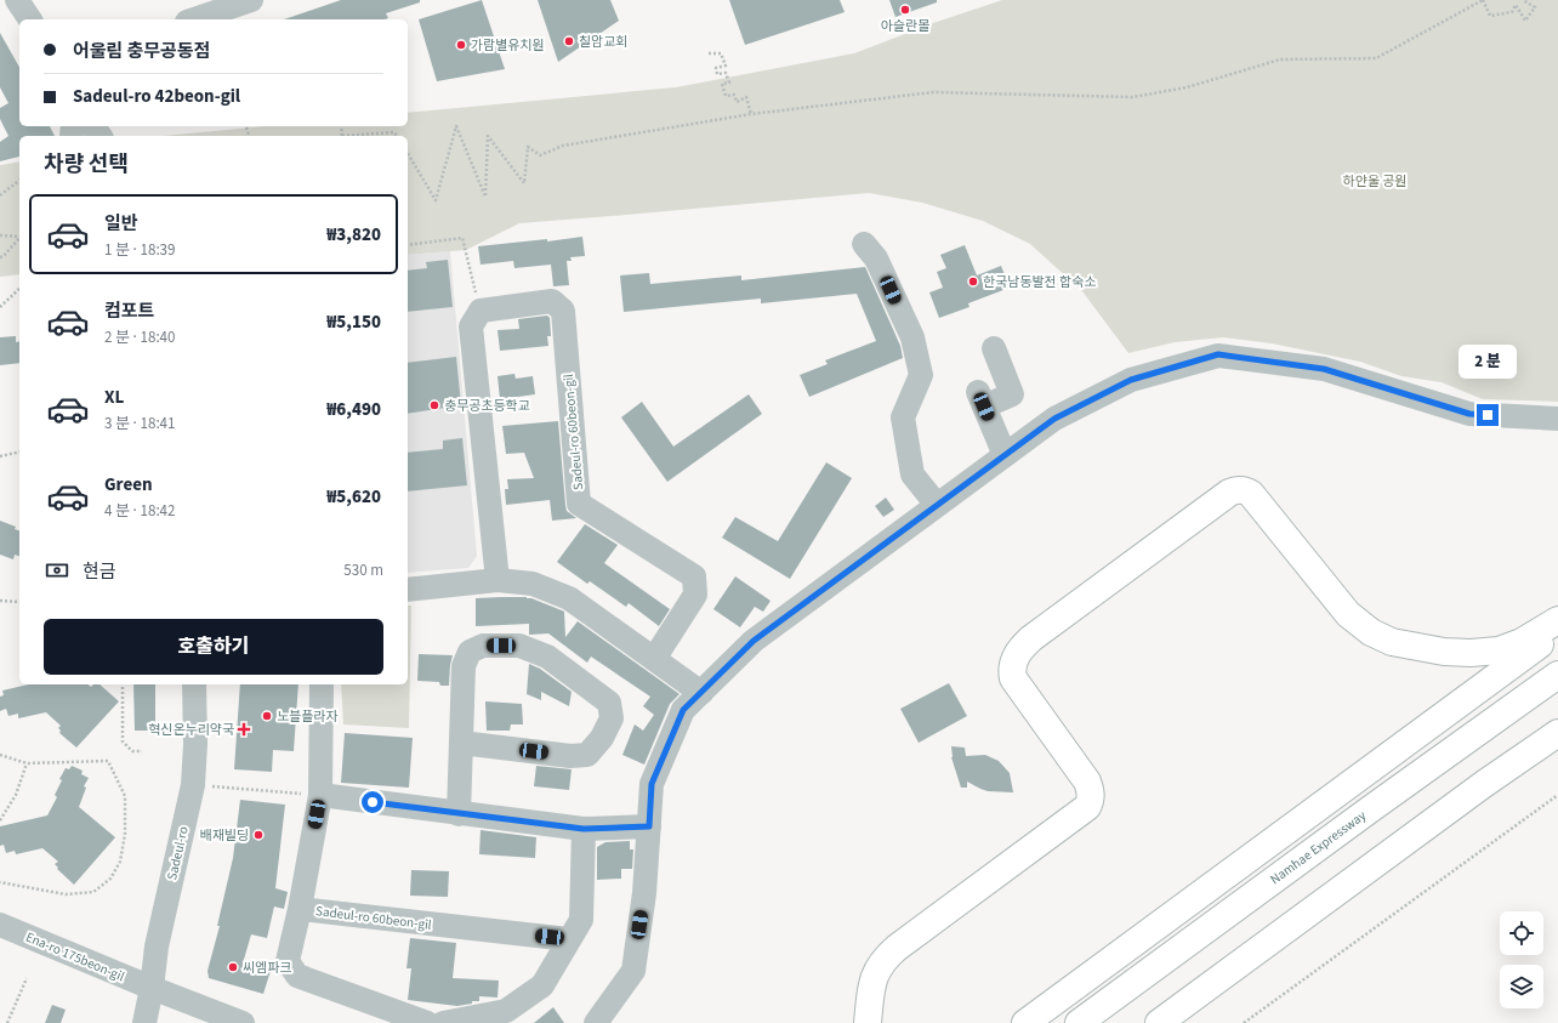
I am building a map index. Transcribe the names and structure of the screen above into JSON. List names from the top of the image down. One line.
{"streets":{"highway":["Namhae Expressway"],"street":["Sadeul-ro 60beon-gil","Sadeul-ro","Ena-ro 175beon-gil"]},"crossings":[["Sadeul-ro","Ena-ro 175beon-gil"]],"parks":["하얀울 공원"],"places":{"other":["아슬란몰","칠암교회","가람별유치원","한국남동발전 합숙소","충무공초등학교","노블플라자","배재빌딩","씨엠파크"],"health":["혁신온누리약국"]},"page":{"banner":["어울림 충무공동점","Sadeul-ro 42beon-gil"],"heading":"차량 선택","list":[{"name":"일반","note":"1 분 · 18:39","value":"₩3,820"},{"name":"컴포트","note":"2 분 · 18:40","value":"₩5,150"},{"name":"XL","note":"3 분 · 18:41","value":"₩6,490"},{"name":"Green","note":"4 분 · 18:42","value":"₩5,620"}],"bubble":"2 분","pay":["현금","530 m"],"buttons":"호출하기"}}
